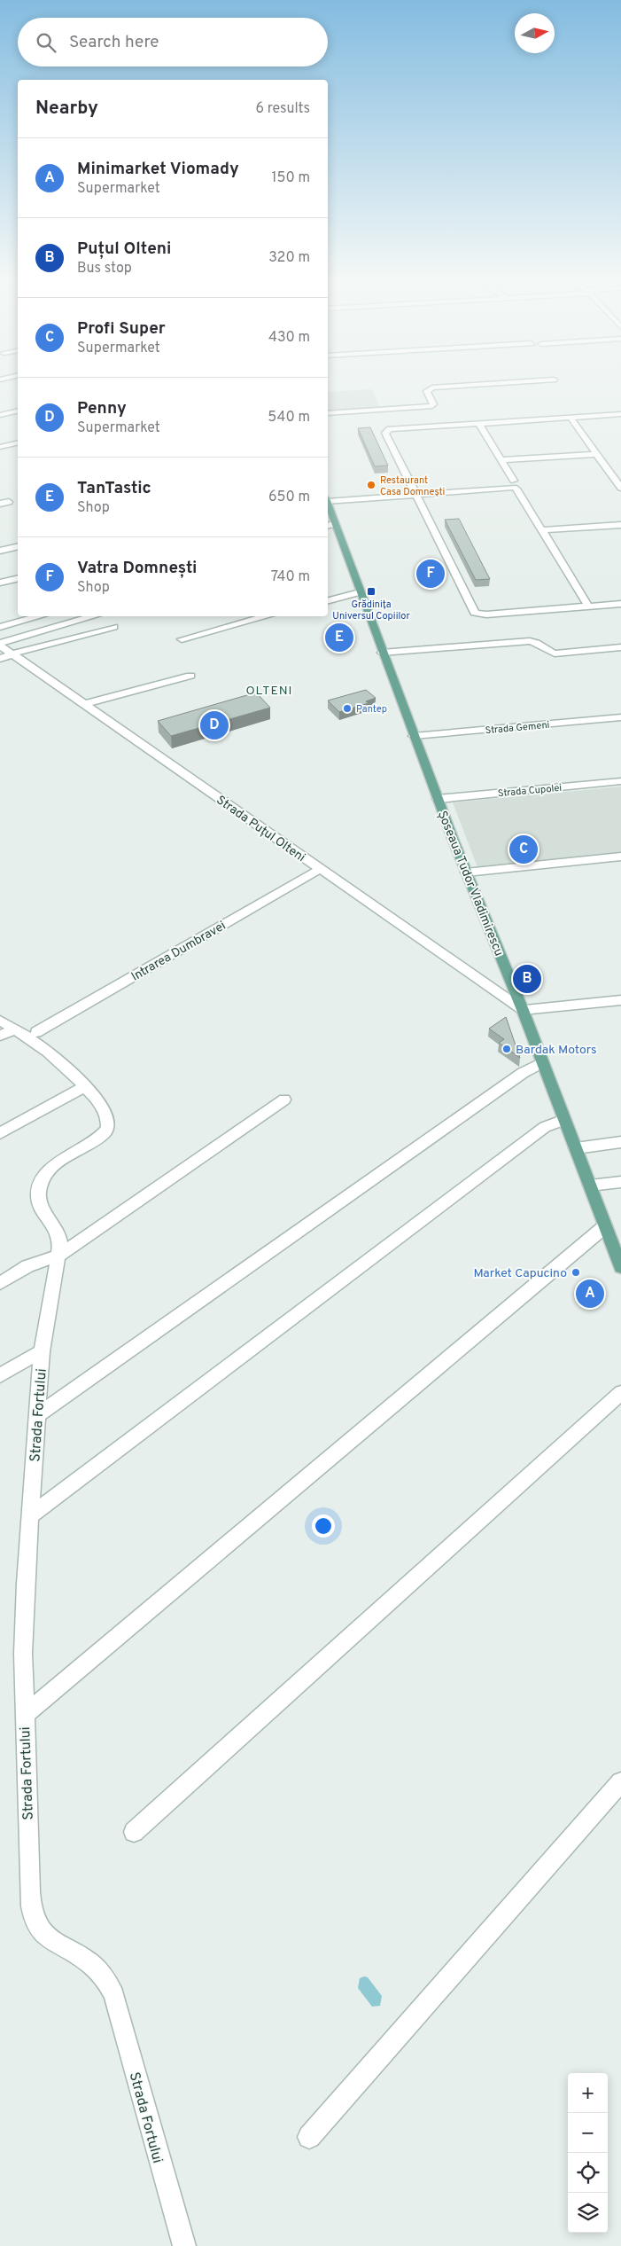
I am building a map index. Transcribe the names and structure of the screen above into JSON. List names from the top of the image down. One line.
{"streets":{"main road":["Șoseaua Tudor Vladimirescu"],"street":["Strada Gemeni","Strada Cupolei","Strada Puțul Olteni","Intrarea Dumbravei","Strada Fortului"]},"crossings":[["Strada Gemeni","Șoseaua Tudor Vladimirescu"],["Strada Cupolei","Șoseaua Tudor Vladimirescu"],["Strada Puțul Olteni","Șoseaua Tudor Vladimirescu"],["Strada Puțul Olteni","Intrarea Dumbravei"]],"districts":["OLTENI"],"places":{"other":["Restaurant Casa Domnești","Pantep","Bardak Motors","Market Capucino"],"transit":["Grădinița Universul Copiilor"]},"north":"right","page":{"search":"Search here","heading":["Nearby","6 results"],"list":[{"mark":"A","name":"Minimarket Viomady","note":"Supermarket","value":"150 m"},{"mark":"B","name":"Puțul Olteni","note":"Bus stop","value":"320 m"},{"mark":"C","name":"Profi Super","note":"Supermarket","value":"430 m"},{"mark":"D","name":"Penny","note":"Supermarket","value":"540 m"},{"mark":"E","name":"TanTastic","note":"Shop","value":"650 m"},{"mark":"F","name":"Vatra Domnești","note":"Shop","value":"740 m"}],"pins":["F","E","D","C","B","A"],"map_buttons":["+","−"]}}
